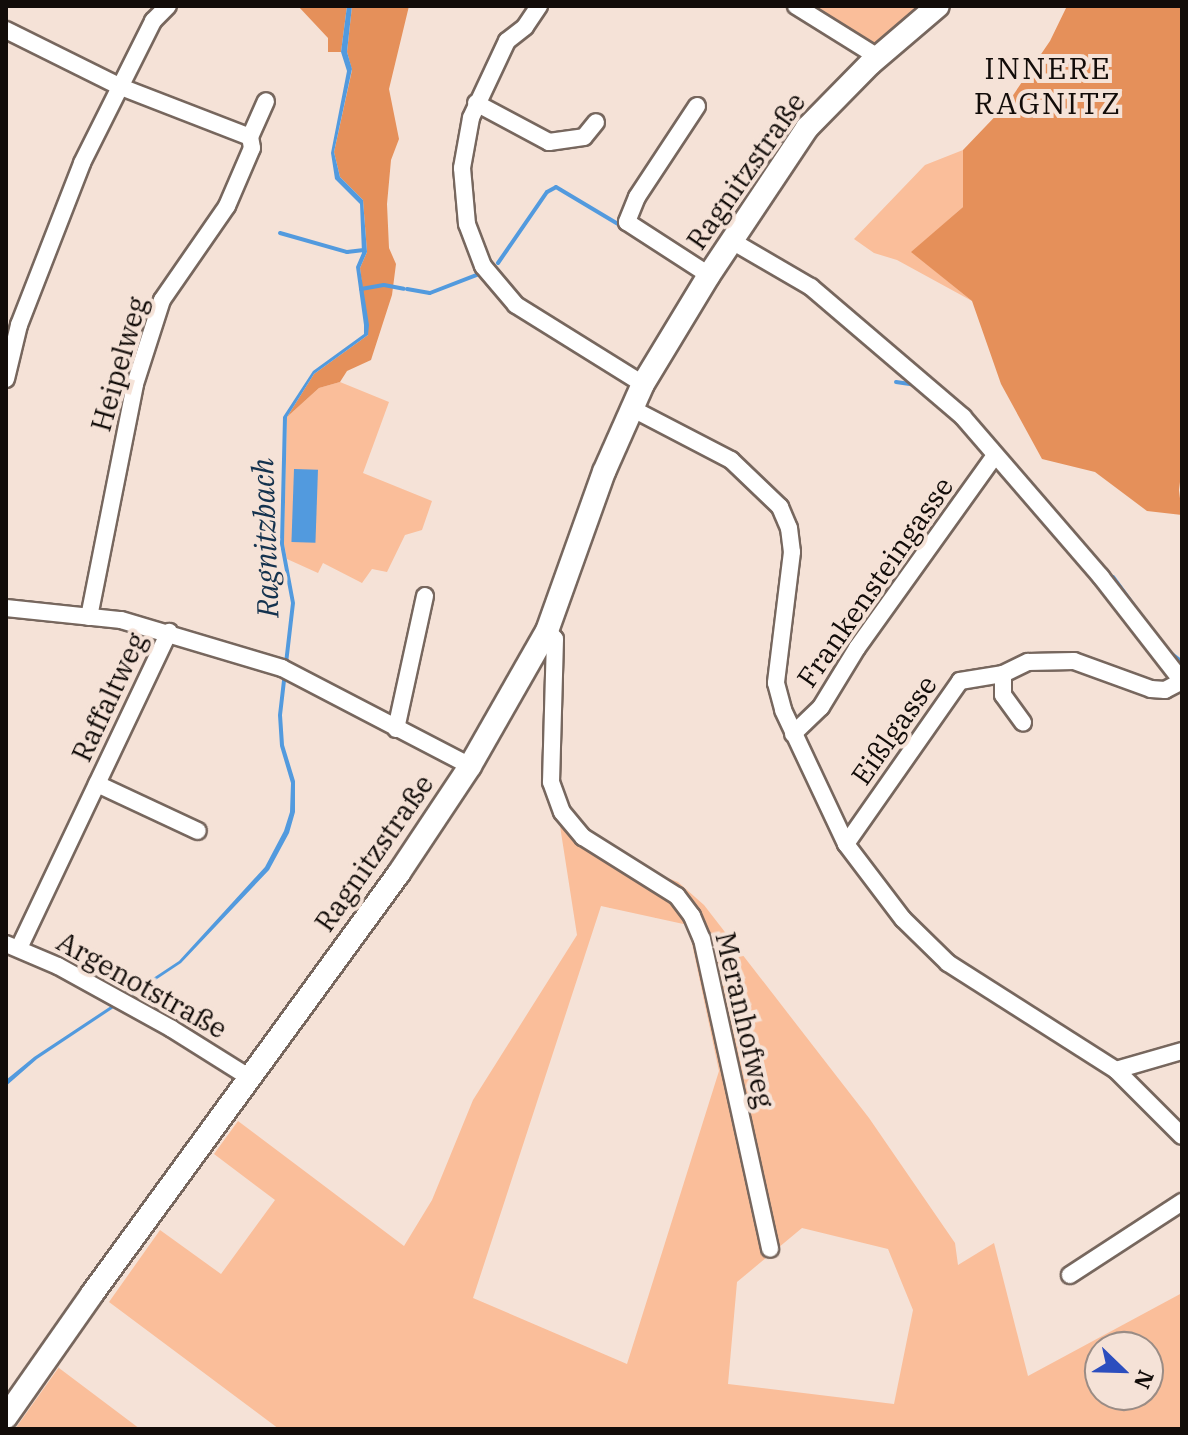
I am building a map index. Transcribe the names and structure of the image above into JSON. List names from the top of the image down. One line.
{"streets":{"main road":["Ragnitzstraße"],"street":["Heipelweg","Frankensteingasse","Raffaltweg","Eißlgasse","Argenotstraße","Meranhofweg"]},"crossings":[["Ragnitzstraße","Argenotstraße"],["Ragnitzstraße","Meranhofweg"],["Raffaltweg","Argenotstraße"]],"districts":["INNERE RAGNITZ"],"water":["Ragnitzbach"],"north":"bottom right"}
